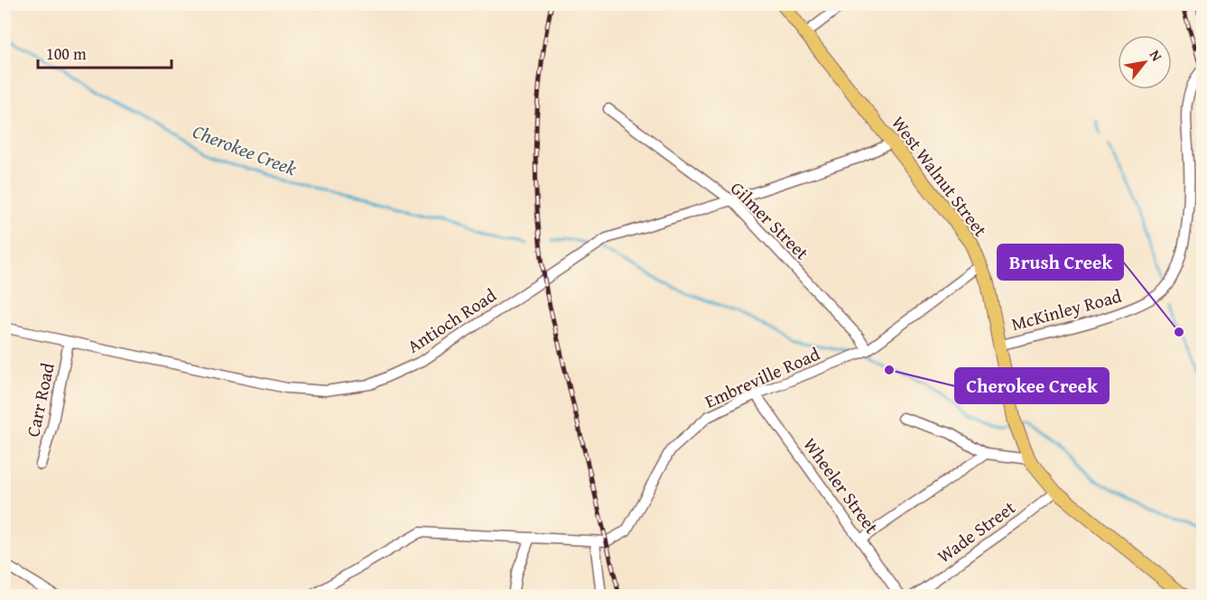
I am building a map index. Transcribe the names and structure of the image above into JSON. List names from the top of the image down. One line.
{"streets":{"main road":["West Walnut Street"],"street":["Gilmer Street","McKinley Road","Antioch Road","Embreville Road","Carr Road","Wheeler Street","Wade Street"]},"crossings":[["West Walnut Street","McKinley Road"],["West Walnut Street","Antioch Road"],["West Walnut Street","Embreville Road"],["West Walnut Street","Wade Street"],["Gilmer Street","Antioch Road"],["Gilmer Street","Embreville Road"],["Antioch Road","Carr Road"],["Embreville Road","Wheeler Street"]],"water":["Cherokee Creek"],"places":["Brush Creek","Cherokee Creek"],"scale_bar":"100 m","north":"top right"}
